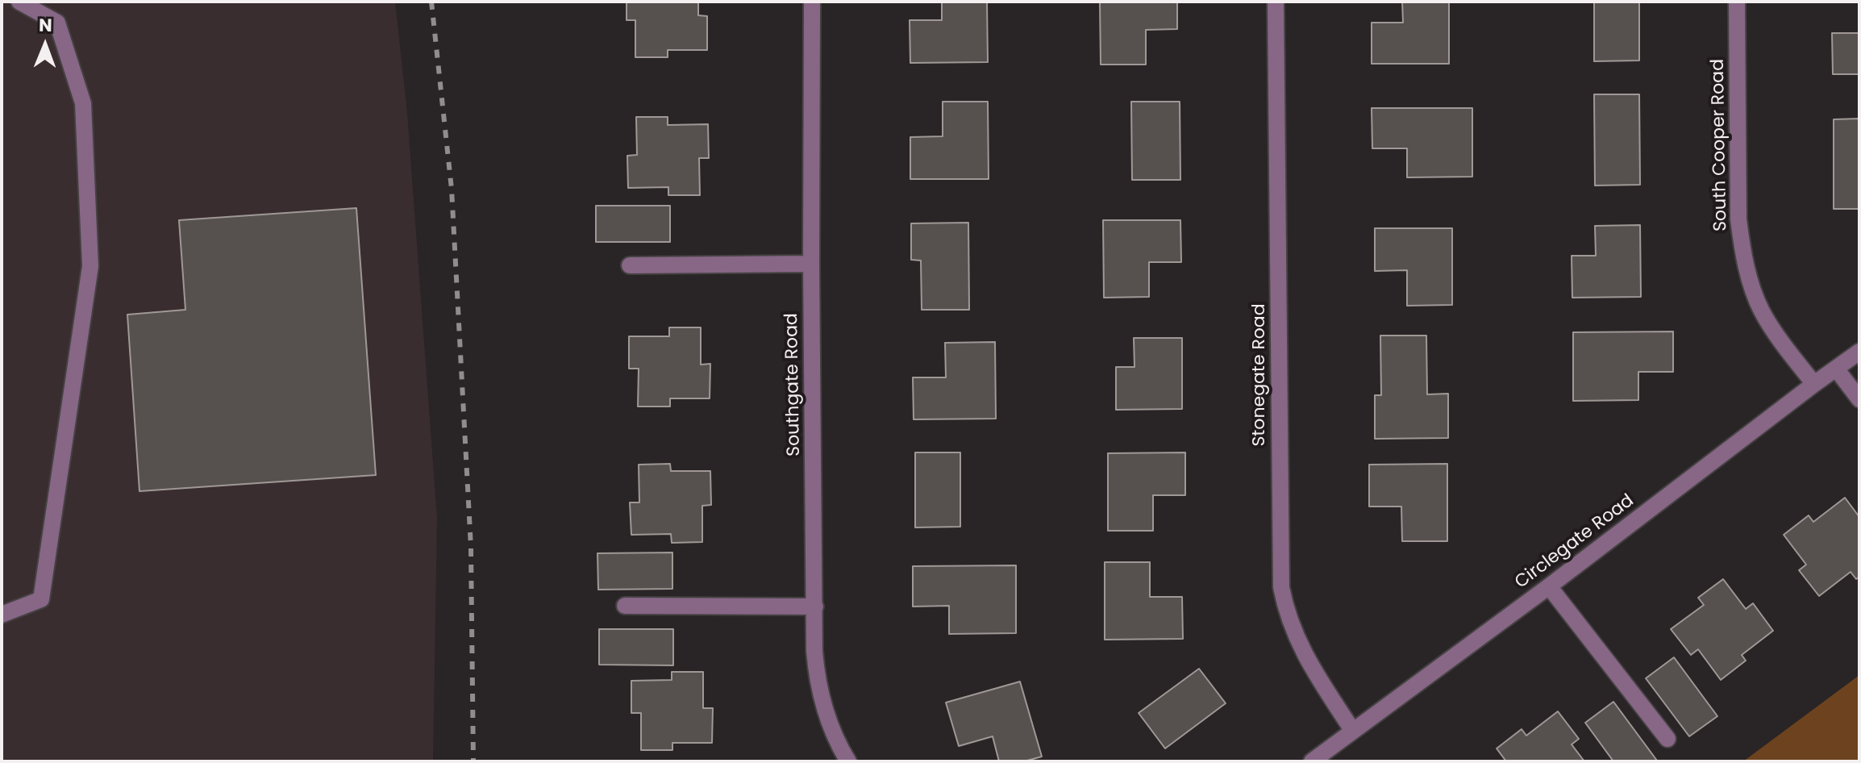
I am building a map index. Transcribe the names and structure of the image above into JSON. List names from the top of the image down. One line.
{"streets":{"street":["South Cooper Road","Stonegate Road","Southgate Road","Circlegate Road"]},"crossings":[["South Cooper Road","Circlegate Road"],["Stonegate Road","Circlegate Road"]],"north":"top"}
